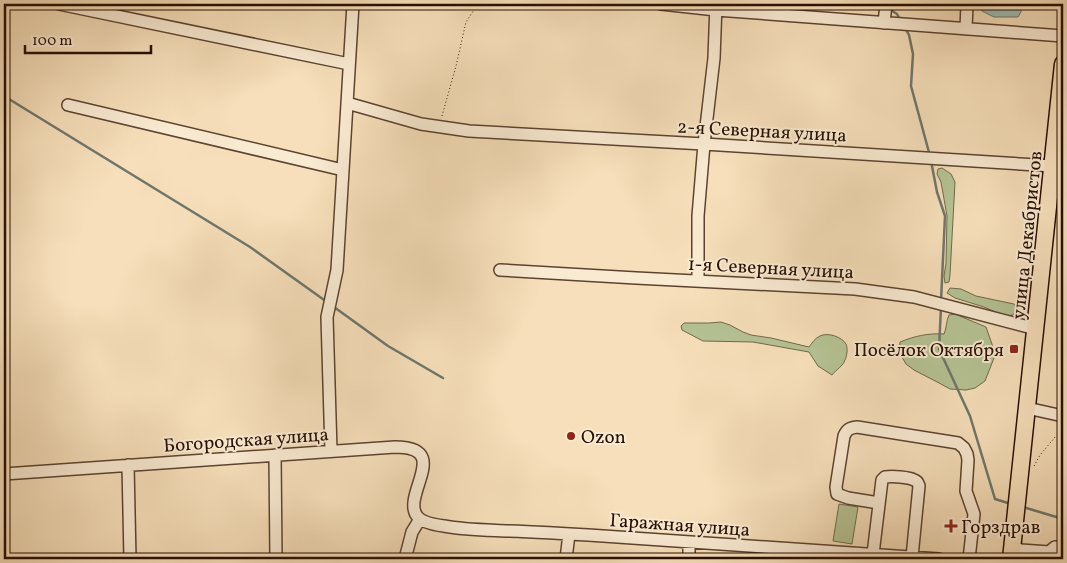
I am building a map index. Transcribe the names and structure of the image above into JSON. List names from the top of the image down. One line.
{"streets":{"highway":["улица Декабристов"],"street":["2-я Северная улица","1-я Северная улица","Богородская улица","Гаражная улица"]},"crossings":[["2-я Северная улица","улица Декабристов"],["улица Декабристов","1-я Северная улица"],["Богородская улица","Гаражная улица"]],"places":{"transit":["Посёлок Октября"],"other":["Ozon"],"health":["Горздрав"]},"scale_bar":"100 m"}
